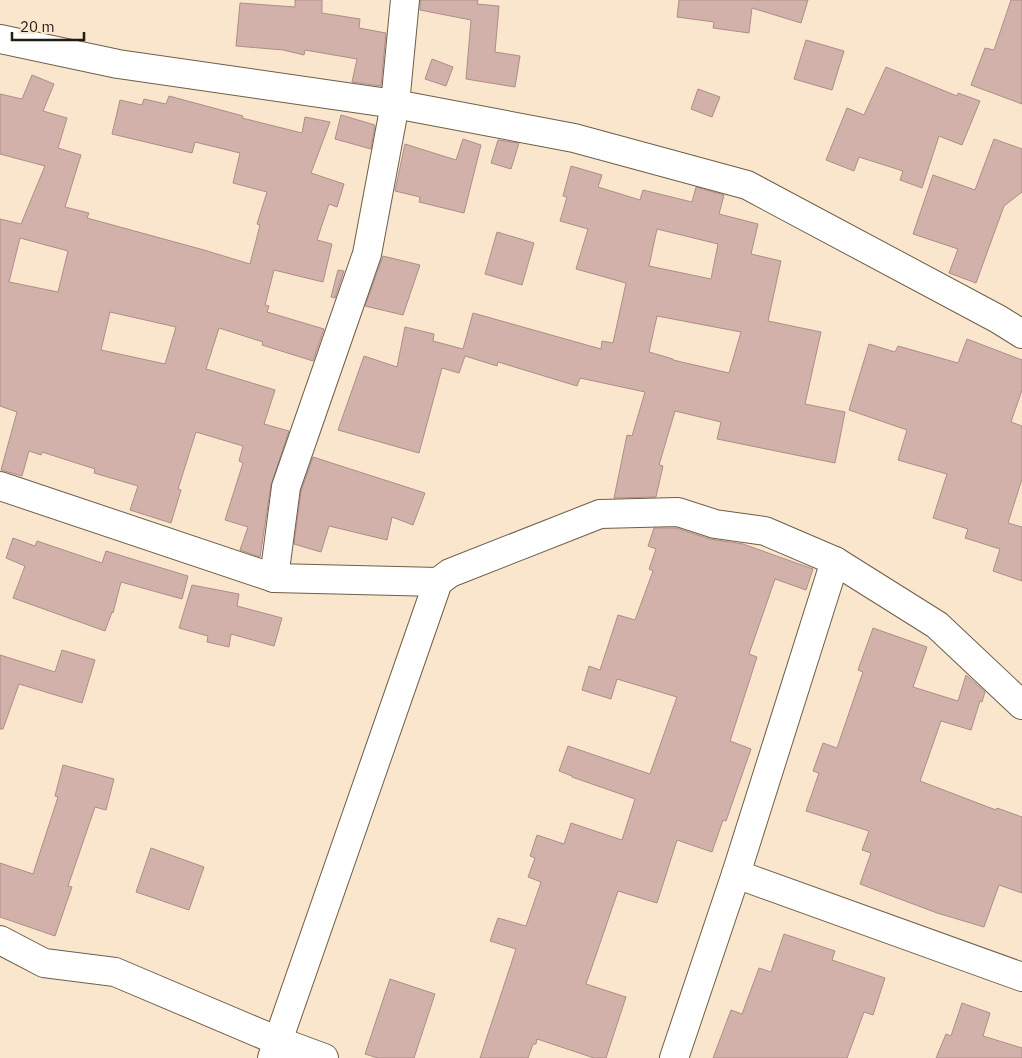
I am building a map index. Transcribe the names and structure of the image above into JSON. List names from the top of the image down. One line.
{"scale_bar":"20 m"}
